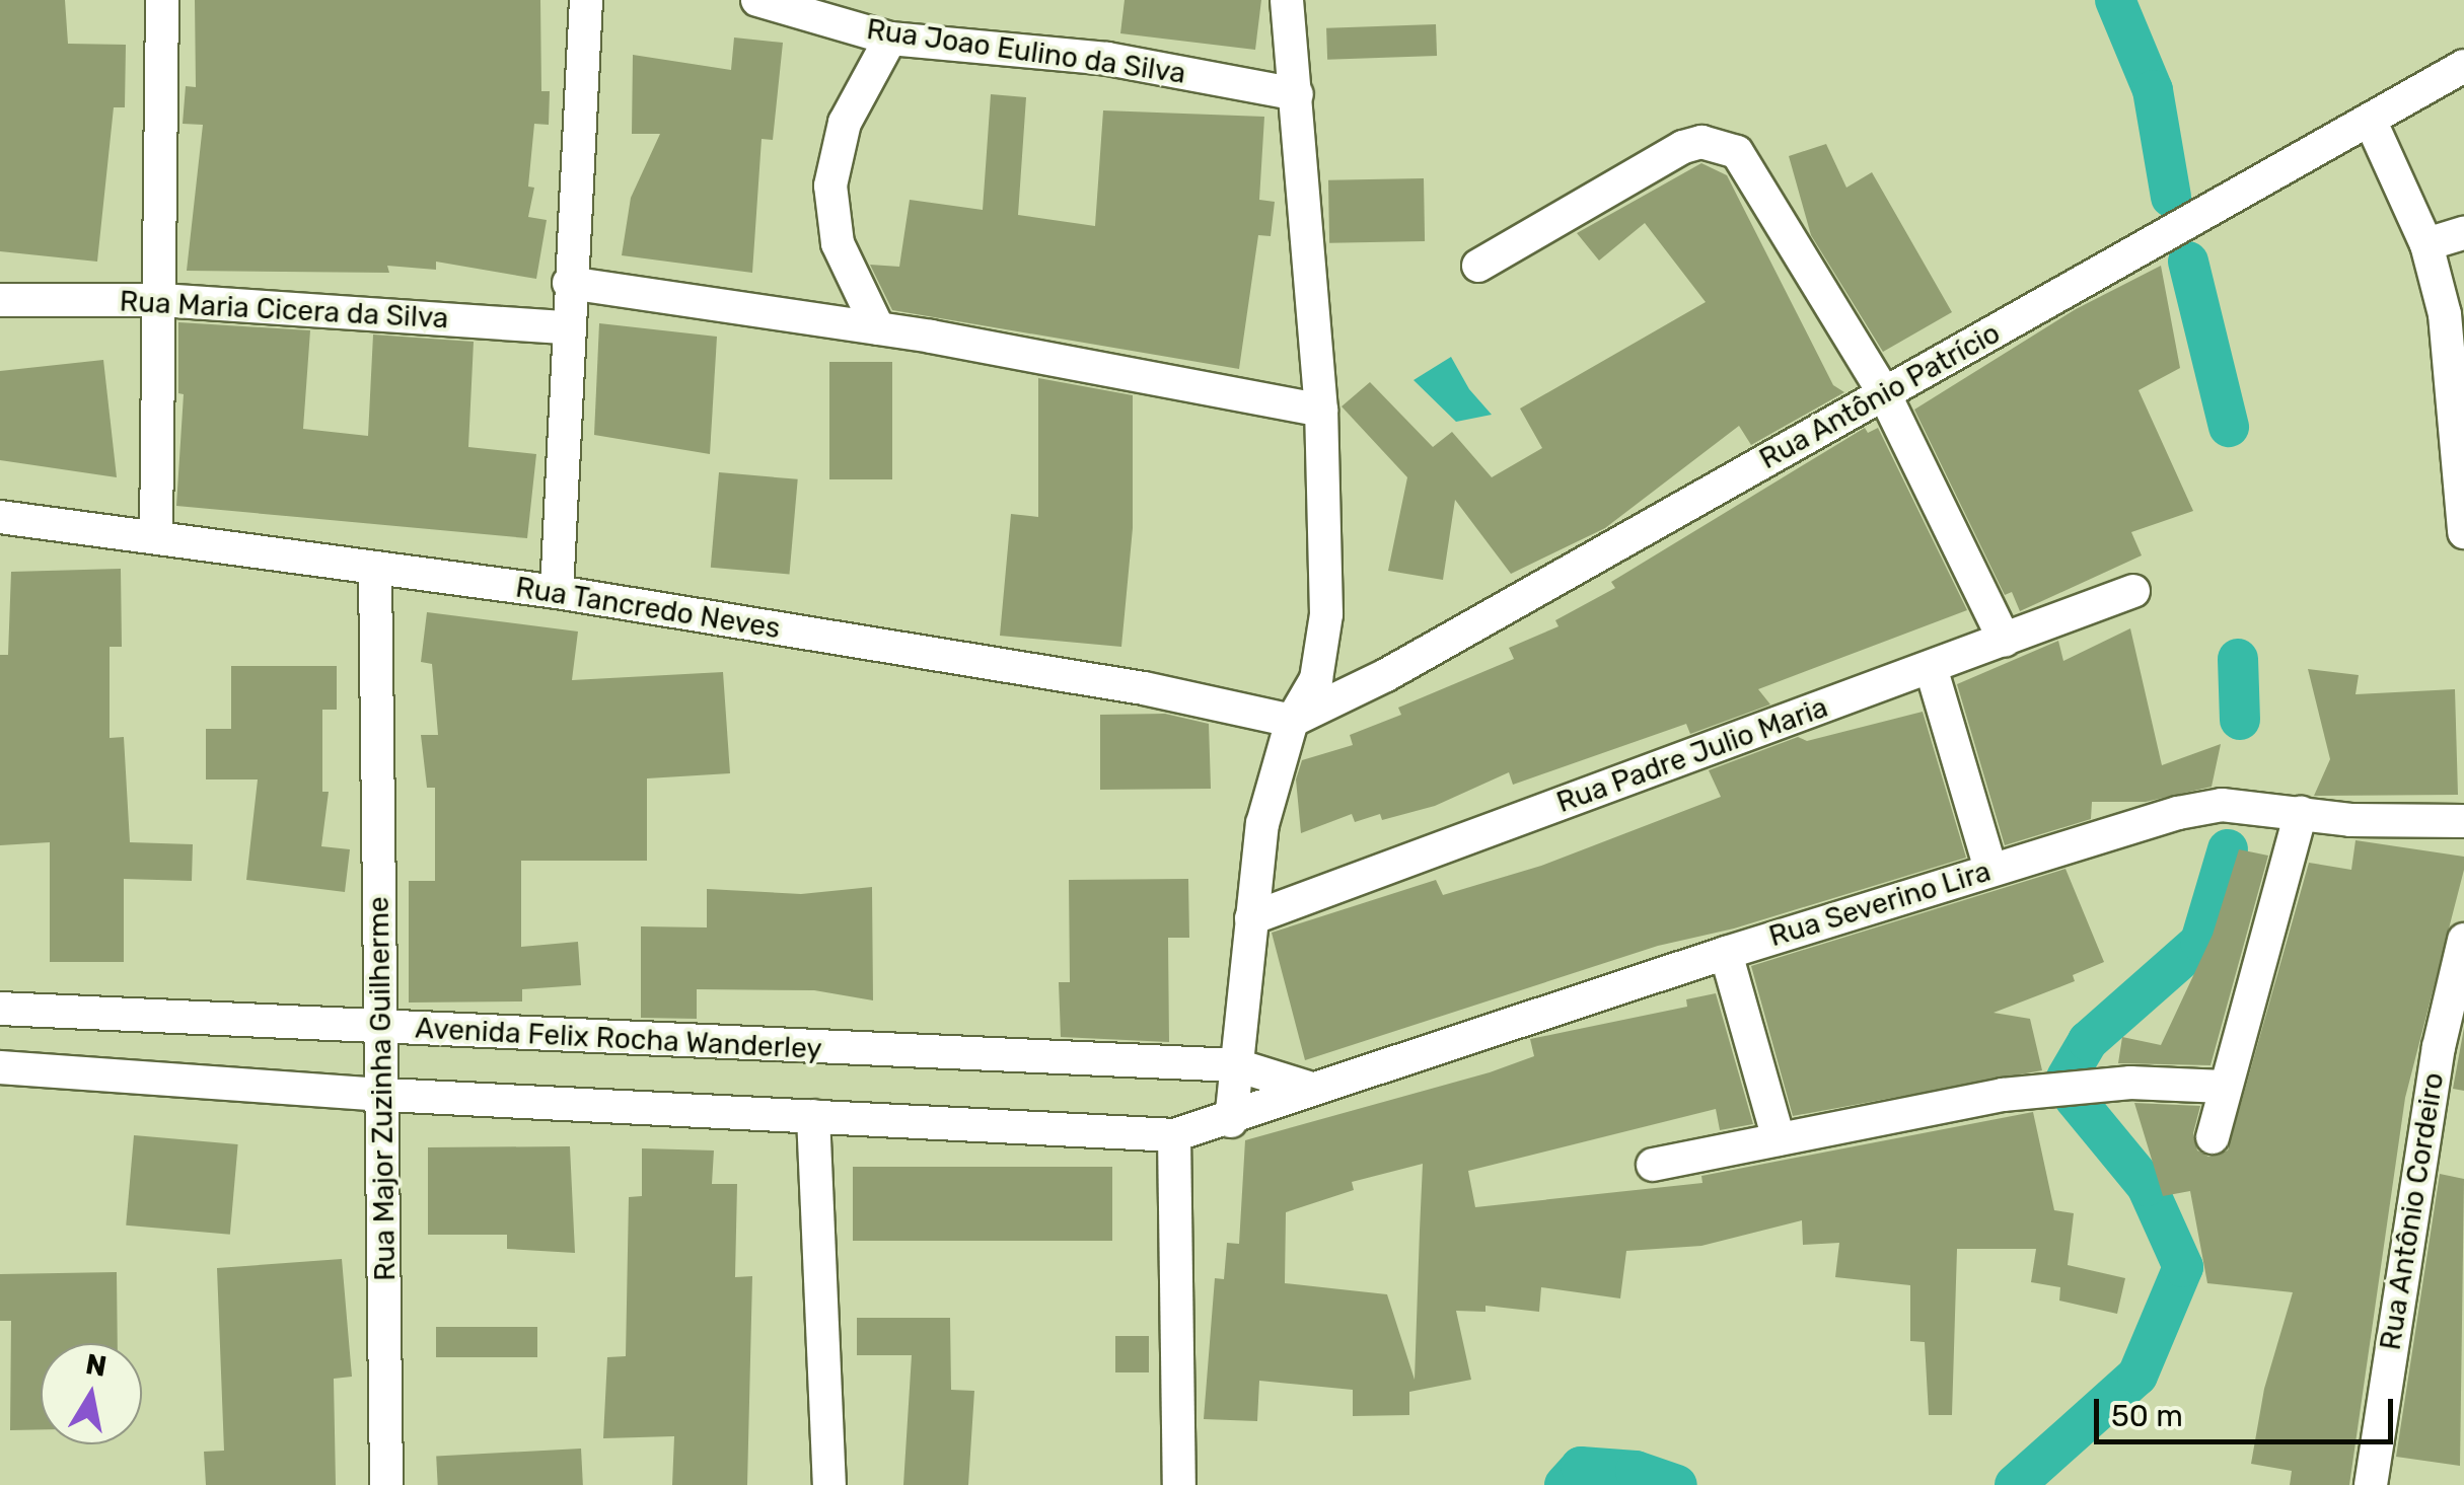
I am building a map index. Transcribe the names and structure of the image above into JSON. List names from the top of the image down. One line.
{"streets":{"street":["Rua Joao Eulino da Silva","Rua Maria Cicera da Silva","Rua Antônio Patrício","Rua Tancredo Neves","Rua Padre Julio Maria","Rua Severino Lira","Avenida Felix Rocha Wanderley","Rua Major Zuzinha Guilherme","Rua Antônio Cordeiro"]},"crossings":[["Rua Antônio Patrício","Rua Tancredo Neves"],["Rua Tancredo Neves","Rua Major Zuzinha Guilherme"],["Avenida Felix Rocha Wanderley","Rua Major Zuzinha Guilherme"]],"scale_bar":"50 m","north":"top"}
